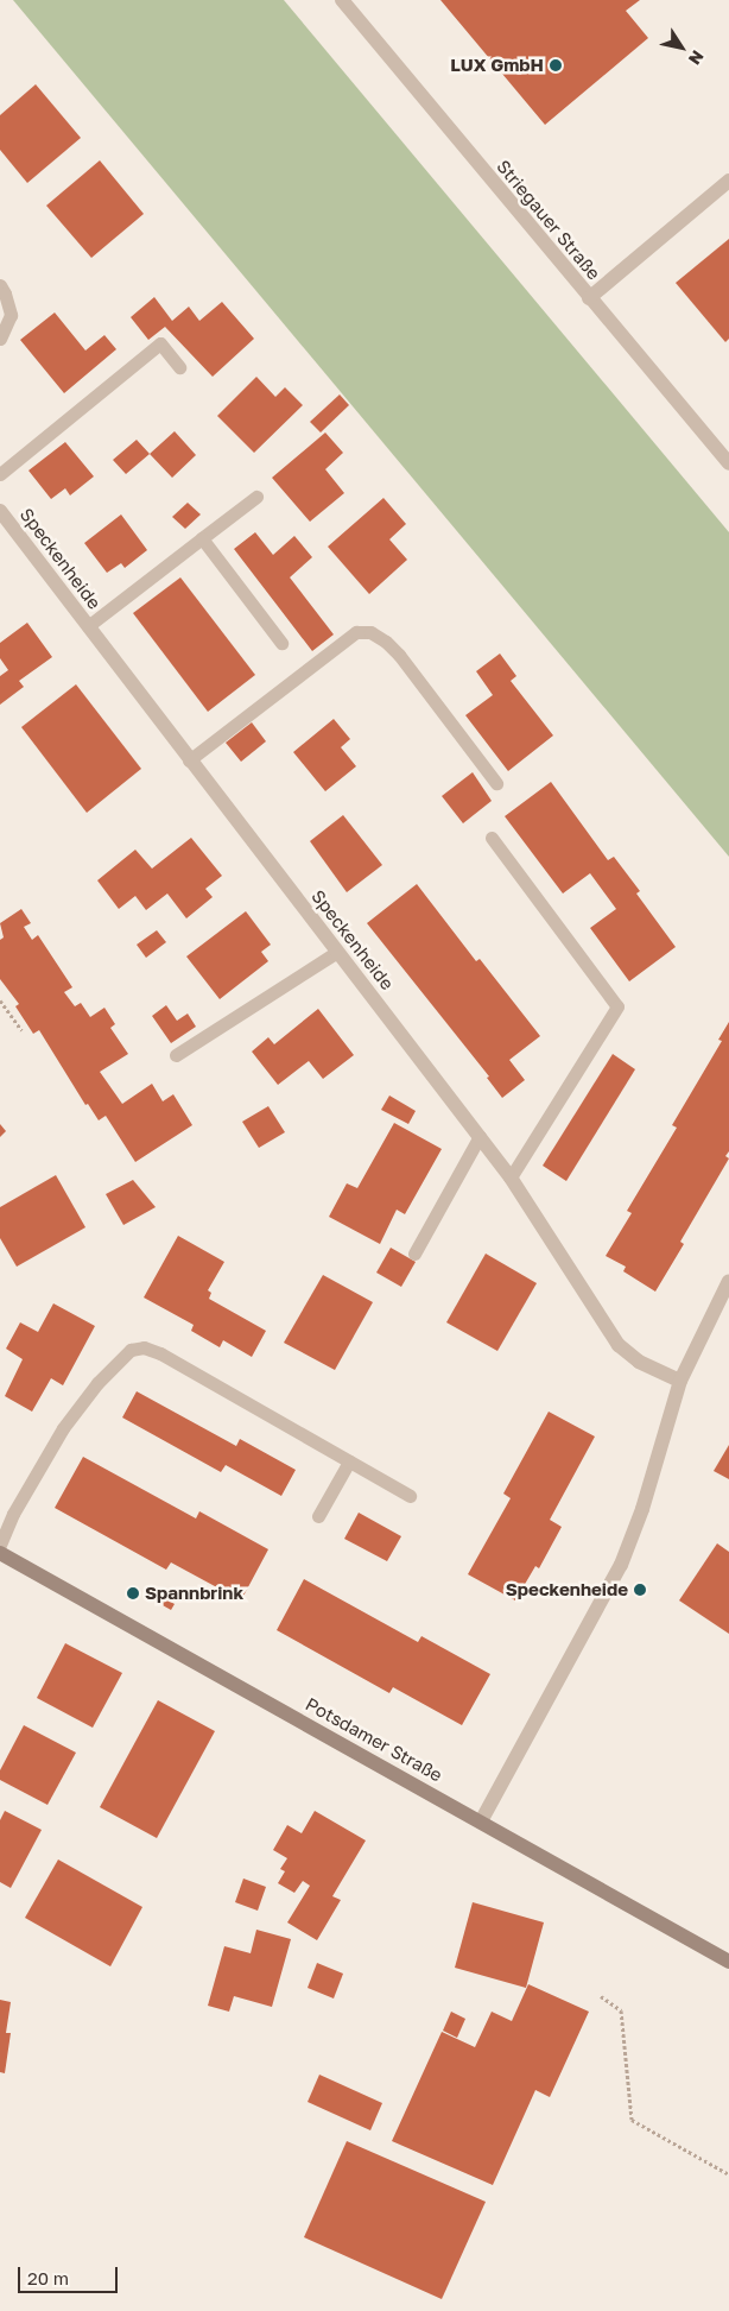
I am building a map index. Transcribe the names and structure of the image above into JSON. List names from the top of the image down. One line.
{"streets":{"street":["Striegauer Straße","Speckenheide","Potsdamer Straße"]},"places":["LUX GmbH","Speckenheide","Spannbrink"],"scale_bar":"20 m","north":"bottom right"}
